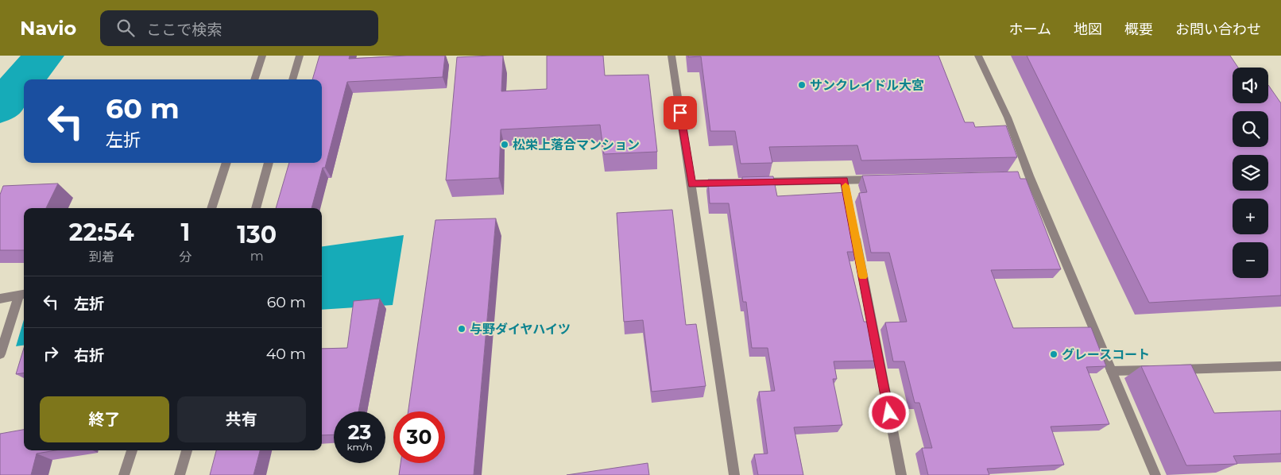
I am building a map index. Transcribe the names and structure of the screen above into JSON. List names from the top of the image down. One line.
{"places":["サンクレイドル大宮","松栄上落合マンション","与野ダイヤハイツ","グレースコート"],"page":{"header":"Navio","search":"ここで検索","nav":["ホーム","地図","概要","お問い合わせ"],"map_buttons":["+","−"],"turn":["60 m","左折"],"eta":["22:54","到着","1","分","130","m"],"list":[{"name":"左折","value":"60 m"},{"name":"右折","value":"40 m"}],"buttons":["終了","共有"],"speed":"23 km/h","limit":"30"}}
